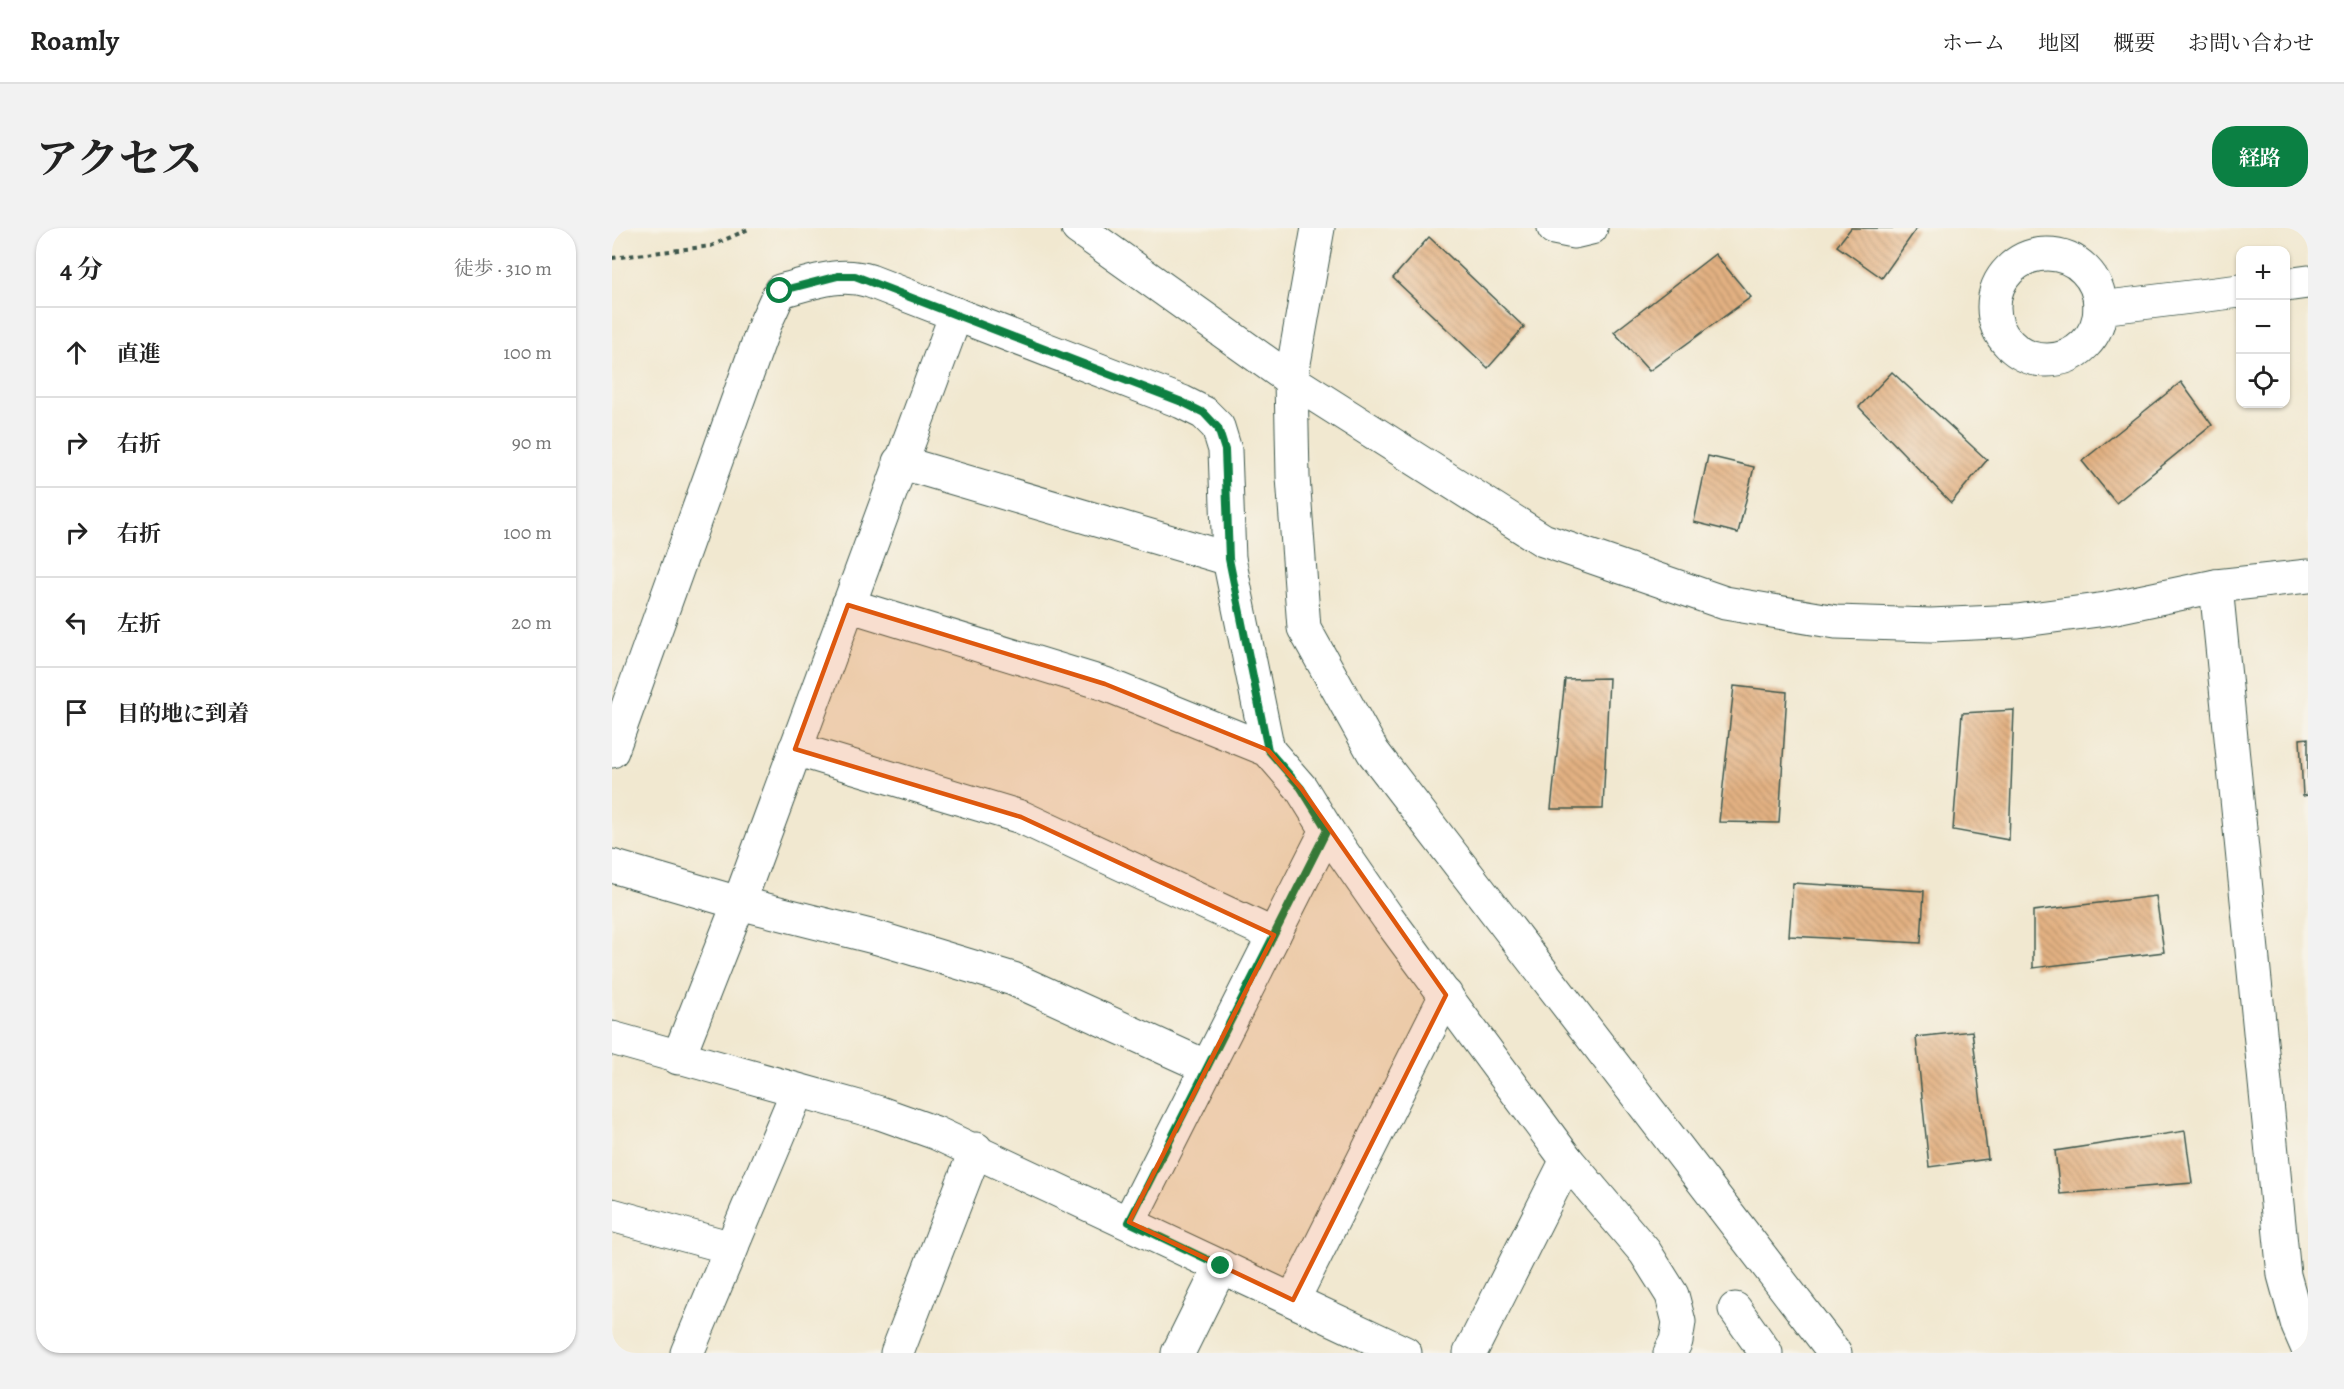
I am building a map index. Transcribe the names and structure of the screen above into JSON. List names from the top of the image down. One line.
{"page":{"header":"Roamly","nav":["ホーム","地図","概要","お問い合わせ"],"title":"アクセス","buttons":"経路","heading":["4 分","徒歩 · 310 m"],"map_buttons":["+","−"],"list":[["直進","100 m"],["右折","90 m"],["右折","100 m"],["左折","20 m"],"目的地に到着"]}}
